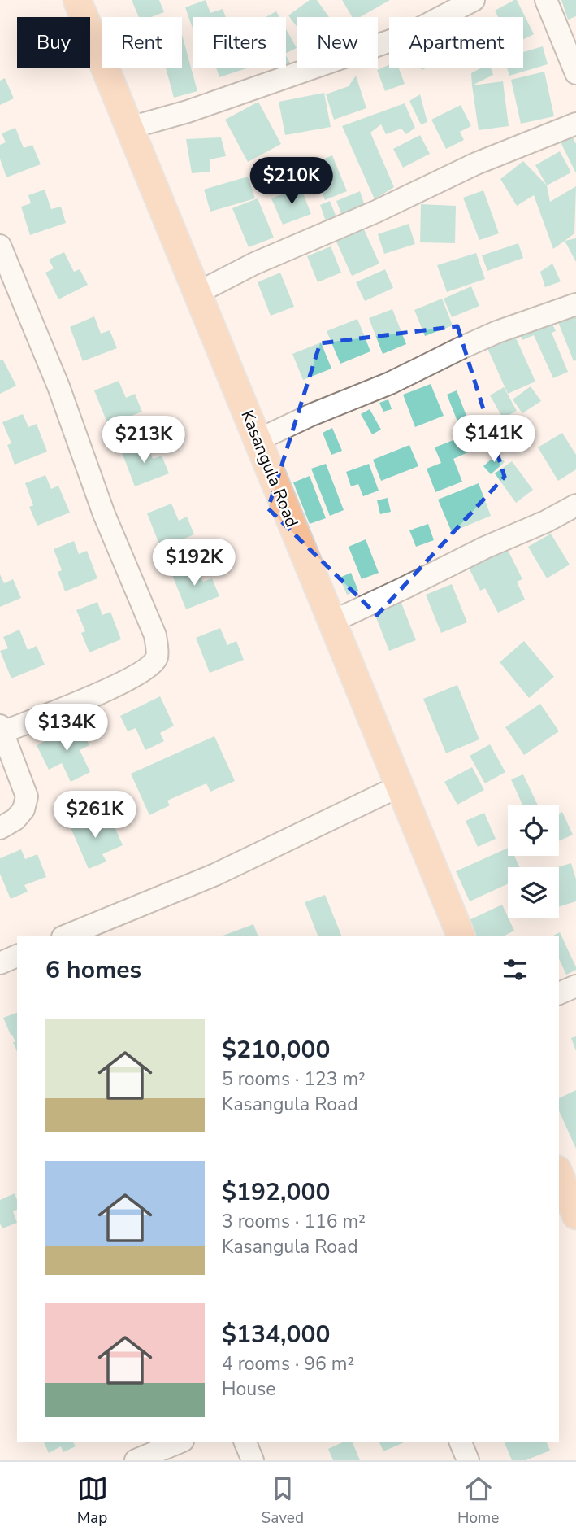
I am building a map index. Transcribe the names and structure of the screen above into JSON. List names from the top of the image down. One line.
{"streets":{"main road":["Kasangula Road"]},"page":{"chip":["Buy","Rent","Filters","New","Apartment"],"price":["$210K","$141K","$213K","$192K","$134K","$261K"],"heading":"6 homes","list":[{"name":"$210,000","note":"5 rooms · 123 m² · Kasangula Road"},{"name":"$192,000","note":"3 rooms · 116 m² · Kasangula Road"},{"name":"$134,000","note":"4 rooms · 96 m² · House"}],"tabs":["Map","Saved","Home"]}}
